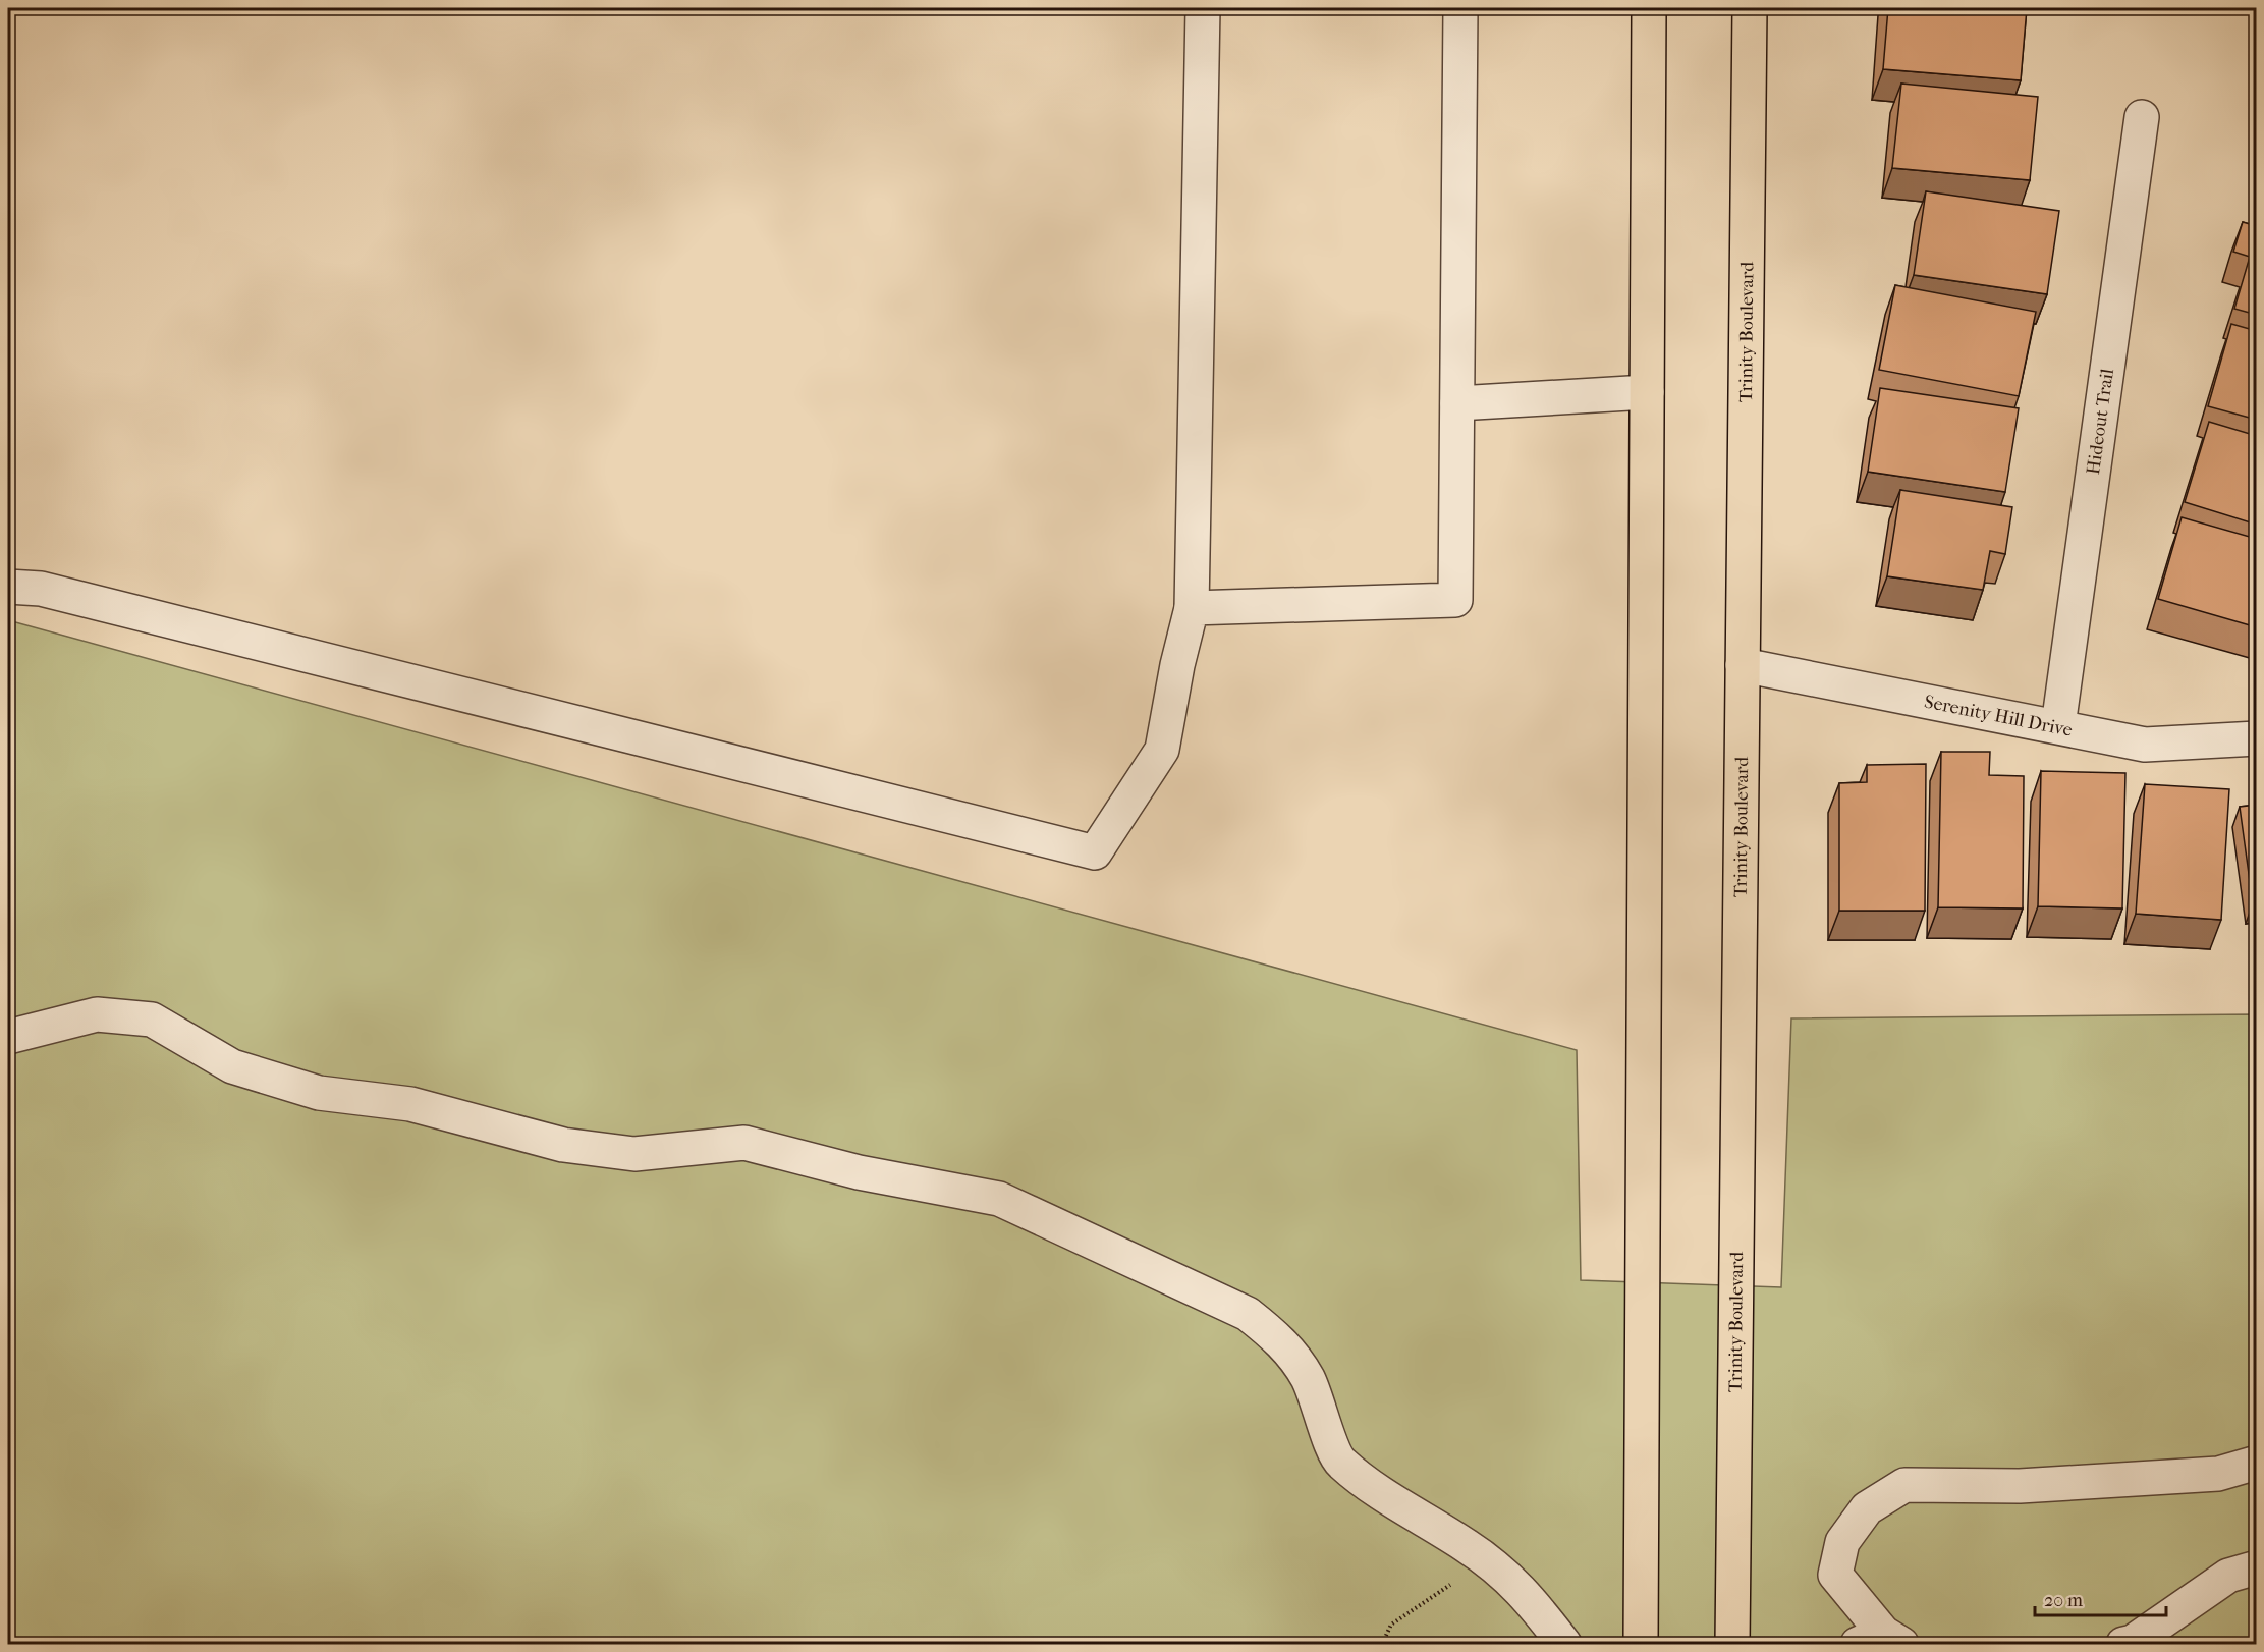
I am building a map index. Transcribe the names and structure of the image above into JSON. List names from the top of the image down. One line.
{"streets":{"main road":["Trinity Boulevard"],"street":["Hideout Trail","Serenity Hill Drive"]},"crossings":[["Trinity Boulevard","Serenity Hill Drive"],["Hideout Trail","Serenity Hill Drive"]],"scale_bar":"20 m"}
